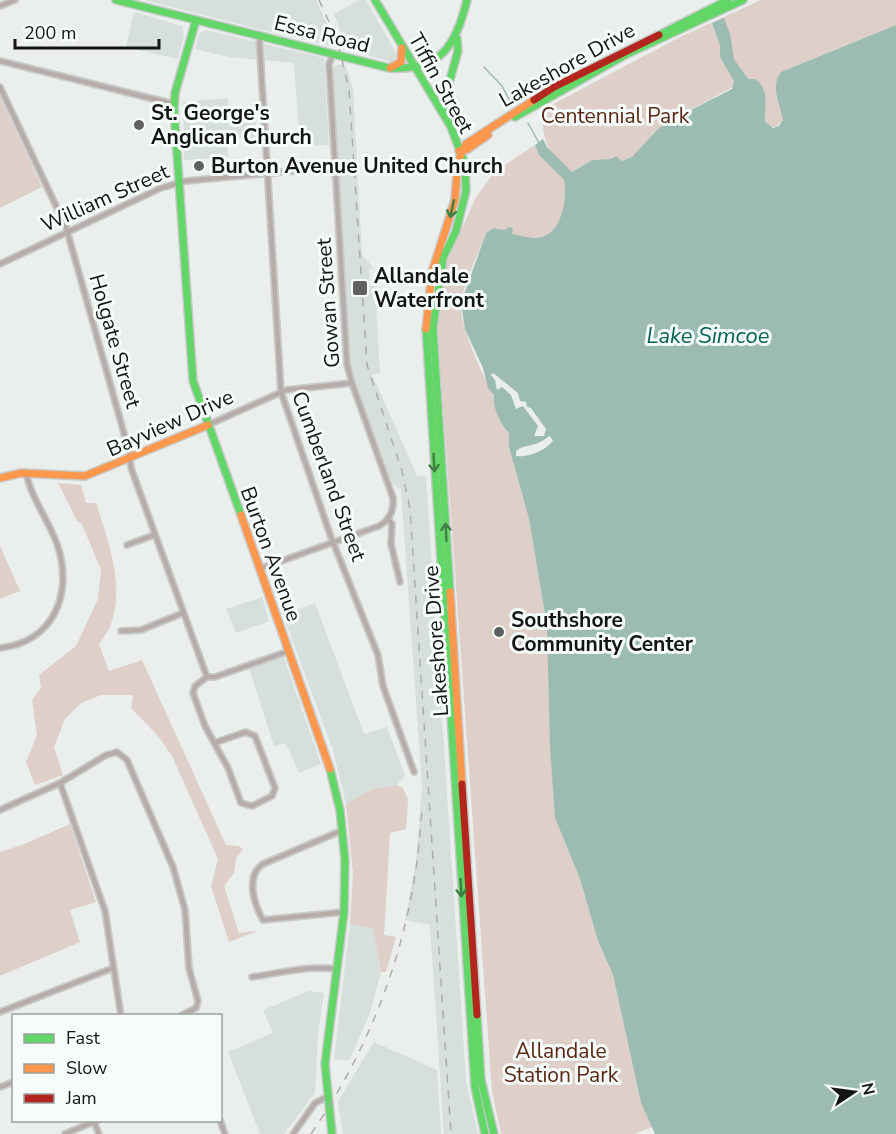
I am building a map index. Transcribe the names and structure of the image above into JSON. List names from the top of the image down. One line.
{"streets":{"main road":["Essa Road","Lakeshore Drive","Tiffin Street","Bayview Drive","Burton Avenue"],"street":["William Street","Gowan Street","Holgate Street","Cumberland Street"]},"crossings":[["Essa Road","Tiffin Street"],["Essa Road","Gowan Street"],["Essa Road","Cumberland Street"],["Essa Road","Burton Avenue"],["Lakeshore Drive","Tiffin Street"],["William Street","Gowan Street"],["William Street","Holgate Street"],["William Street","Cumberland Street"],["William Street","Burton Avenue"],["Gowan Street","Bayview Drive"],["Holgate Street","Bayview Drive"],["Bayview Drive","Cumberland Street"],["Bayview Drive","Burton Avenue"]],"water":["Lake Simcoe"],"parks":["Centennial Park","Allandale Station Park"],"places":{"other":["St. George's Anglican Church","Burton Avenue United Church","Southshore Community Center"],"transit":["Allandale Waterfront"]},"legend":["Fast","Slow","Jam"],"scale_bar":"200 m","north":"right"}
